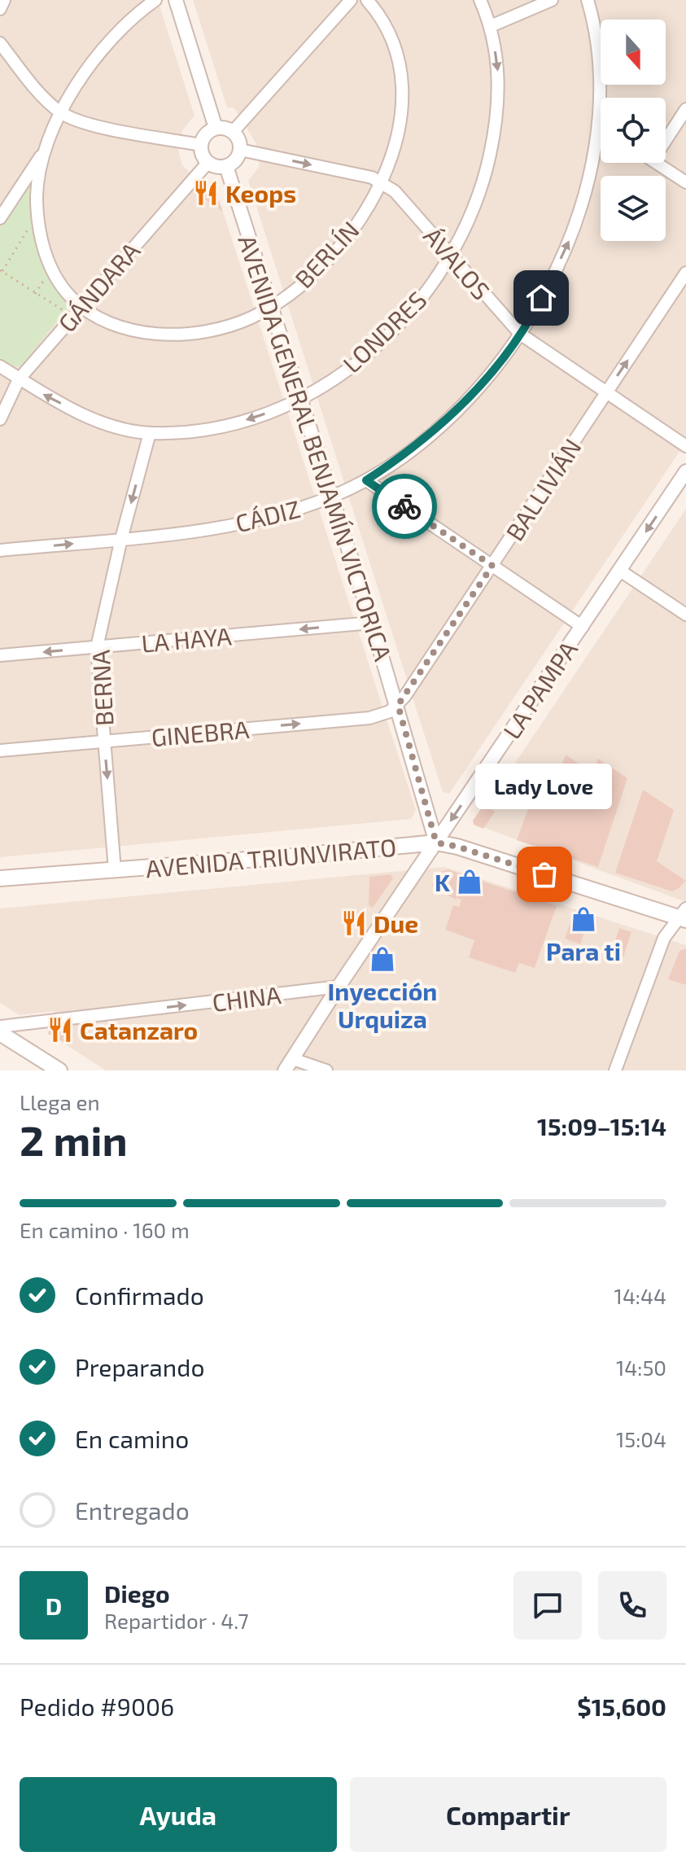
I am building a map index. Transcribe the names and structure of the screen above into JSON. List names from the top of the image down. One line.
{"streets":{"main road":["AVENIDA TRIUNVIRATO"],"street":["BERLÍN","ÁVALOS","GÁNDARA","LONDRES","AVENIDA GENERAL BENJAMÍN VICTORICA","BALLIVIÁN","CÁDIZ","LA HAYA","BERNA","LA PAMPA","GINEBRA","CHINA"]},"crossings":[["BERLÍN","ÁVALOS"],["BERLÍN","GÁNDARA"],["BERLÍN","AVENIDA GENERAL BENJAMÍN VICTORICA"],["ÁVALOS","GÁNDARA"],["ÁVALOS","LONDRES"],["ÁVALOS","AVENIDA GENERAL BENJAMÍN VICTORICA"],["ÁVALOS","BALLIVIÁN"],["ÁVALOS","CÁDIZ"],["GÁNDARA","LONDRES"],["GÁNDARA","AVENIDA GENERAL BENJAMÍN VICTORICA"],["LONDRES","AVENIDA GENERAL BENJAMÍN VICTORICA"],["LONDRES","BERNA"],["AVENIDA GENERAL BENJAMÍN VICTORICA","BALLIVIÁN"],["AVENIDA GENERAL BENJAMÍN VICTORICA","CÁDIZ"],["AVENIDA GENERAL BENJAMÍN VICTORICA","LA HAYA"],["AVENIDA GENERAL BENJAMÍN VICTORICA","LA PAMPA"],["AVENIDA GENERAL BENJAMÍN VICTORICA","GINEBRA"],["AVENIDA GENERAL BENJAMÍN VICTORICA","AVENIDA TRIUNVIRATO"],["BALLIVIÁN","GINEBRA"],["CÁDIZ","BERNA"],["LA HAYA","BERNA"],["BERNA","GINEBRA"],["BERNA","AVENIDA TRIUNVIRATO"],["LA PAMPA","AVENIDA TRIUNVIRATO"],["LA PAMPA","CHINA"]],"one_way":["LA HAYA","BERNA","LA PAMPA","GINEBRA","CHINA"],"places":{"restaurant":["Keops","Due","Catanzaro"],"other":["Lady Love"],"shop":["K","Para ti","Inyección Urquiza"]},"north":"bottom","page":{"bubble":"Lady Love","heading":["2 min","Llega en","15:09–15:14"],"panel":["Diego","Repartidor · 4.7","Pedido #9006","$15,600"],"bar":"En camino · 160 m","list":[["Confirmado","14:44"],["Preparando","14:50"],["En camino","15:04"],"Entregado"],"round":"D","buttons":["Ayuda","Compartir"]}}
